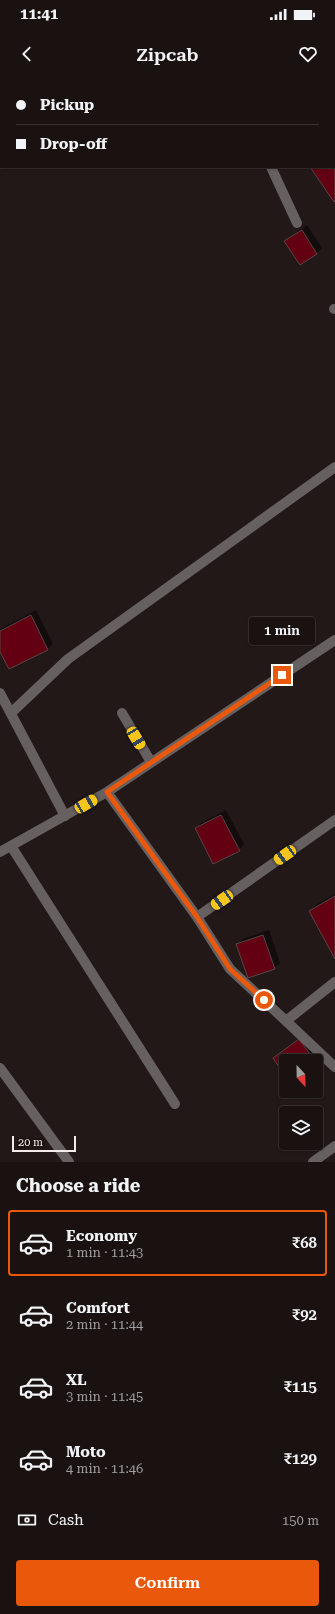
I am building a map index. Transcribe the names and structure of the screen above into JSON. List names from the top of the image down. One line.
{"scale_bar":"20 m","north":"bottom","page":{"status":"11:41","header":"Zipcab","banner":["Pickup","Drop-off"],"bubble":"1 min","scale":"20 m","heading":"Choose a ride","list":[{"name":"Economy","note":"1 min · 11:43","value":"₹68"},{"name":"Comfort","note":"2 min · 11:44","value":"₹92"},{"name":"XL","note":"3 min · 11:45","value":"₹115"},{"name":"Moto","note":"4 min · 11:46","value":"₹129"}],"pay":["Cash","150 m"],"buttons":"Confirm"}}
